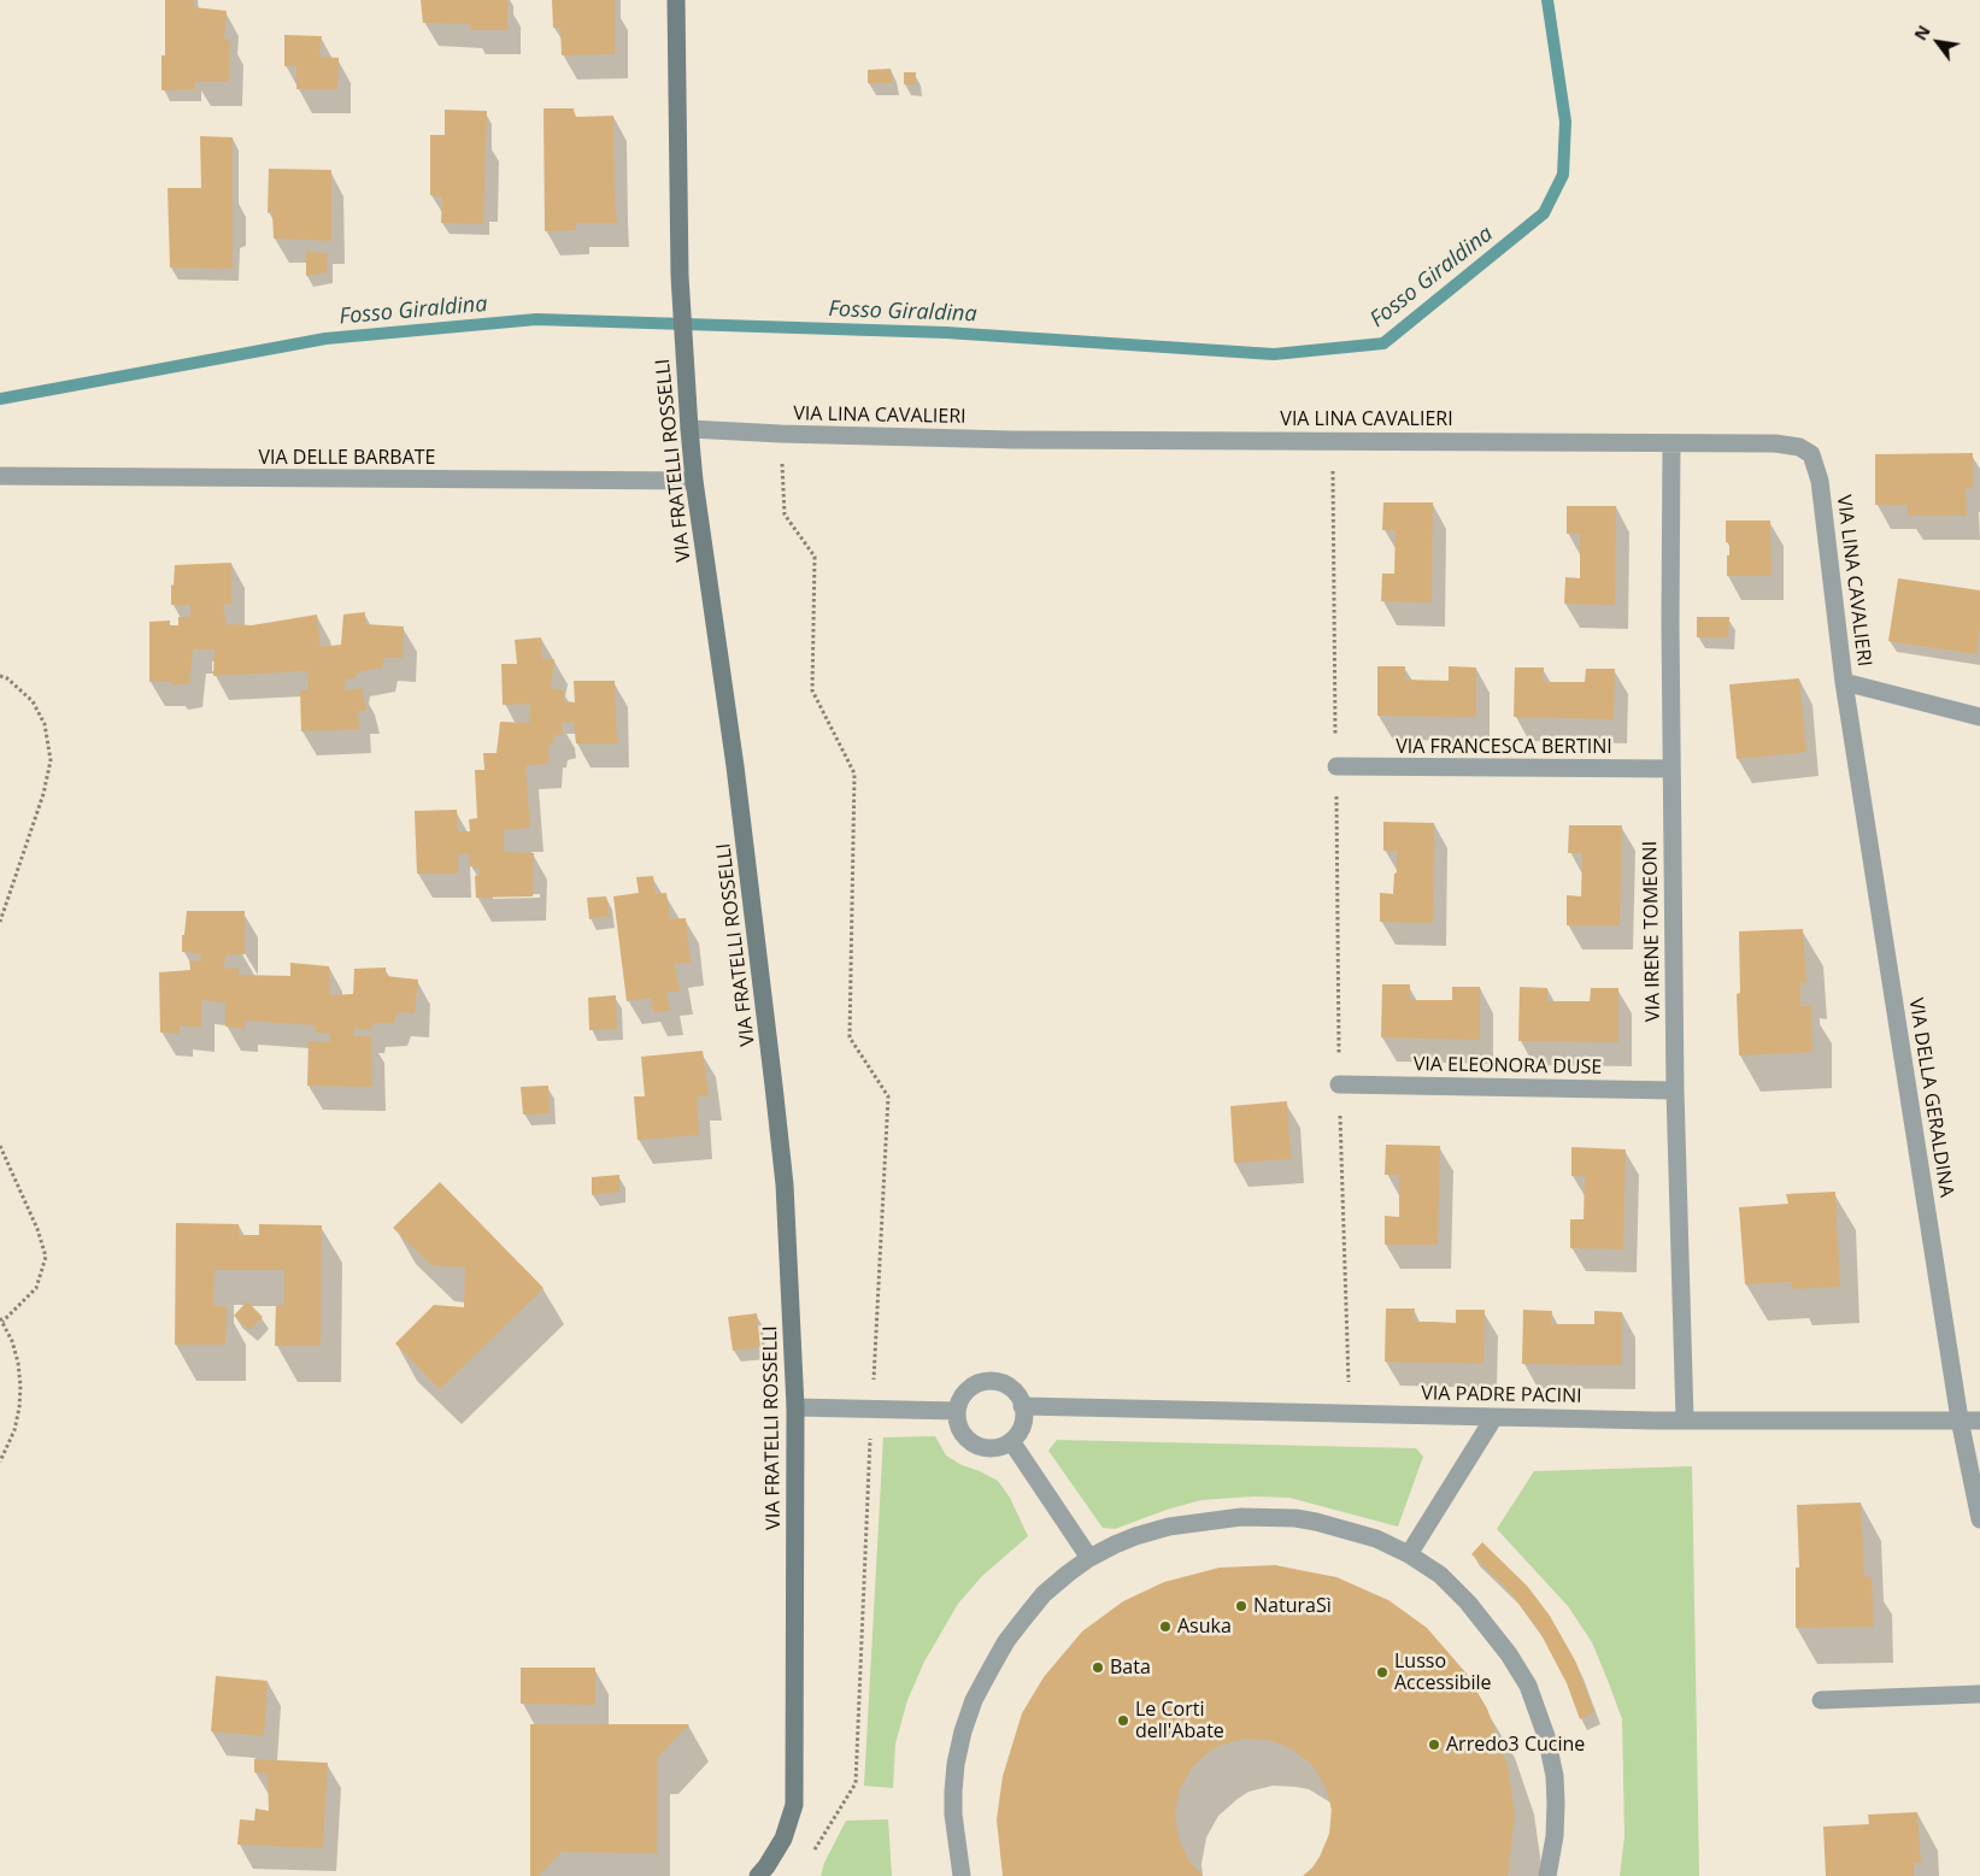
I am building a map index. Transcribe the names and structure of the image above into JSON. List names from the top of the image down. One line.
{"streets":{"street":["VIA LINA CAVALIERI","VIA DELLE BARBATE","VIA FRATELLI ROSSELLI","VIA FRANCESCA BERTINI","VIA IRENE TOMEONI","VIA ELEONORA DUSE","VIA DELLA GERALDINA","VIA PADRE PACINI"]},"crossings":[["VIA LINA CAVALIERI","VIA FRATELLI ROSSELLI"],["VIA LINA CAVALIERI","VIA IRENE TOMEONI"],["VIA LINA CAVALIERI","VIA DELLA GERALDINA"],["VIA DELLE BARBATE","VIA FRATELLI ROSSELLI"],["VIA FRANCESCA BERTINI","VIA IRENE TOMEONI"],["VIA IRENE TOMEONI","VIA ELEONORA DUSE"],["VIA IRENE TOMEONI","VIA PADRE PACINI"],["VIA DELLA GERALDINA","VIA PADRE PACINI"]],"water":["Fosso Giraldina"],"places":["NaturaSì","Asuka","Bata","Lusso Accessibile","Le Corti dell'Abate","Arredo3 Cucine"],"north":"top left"}
